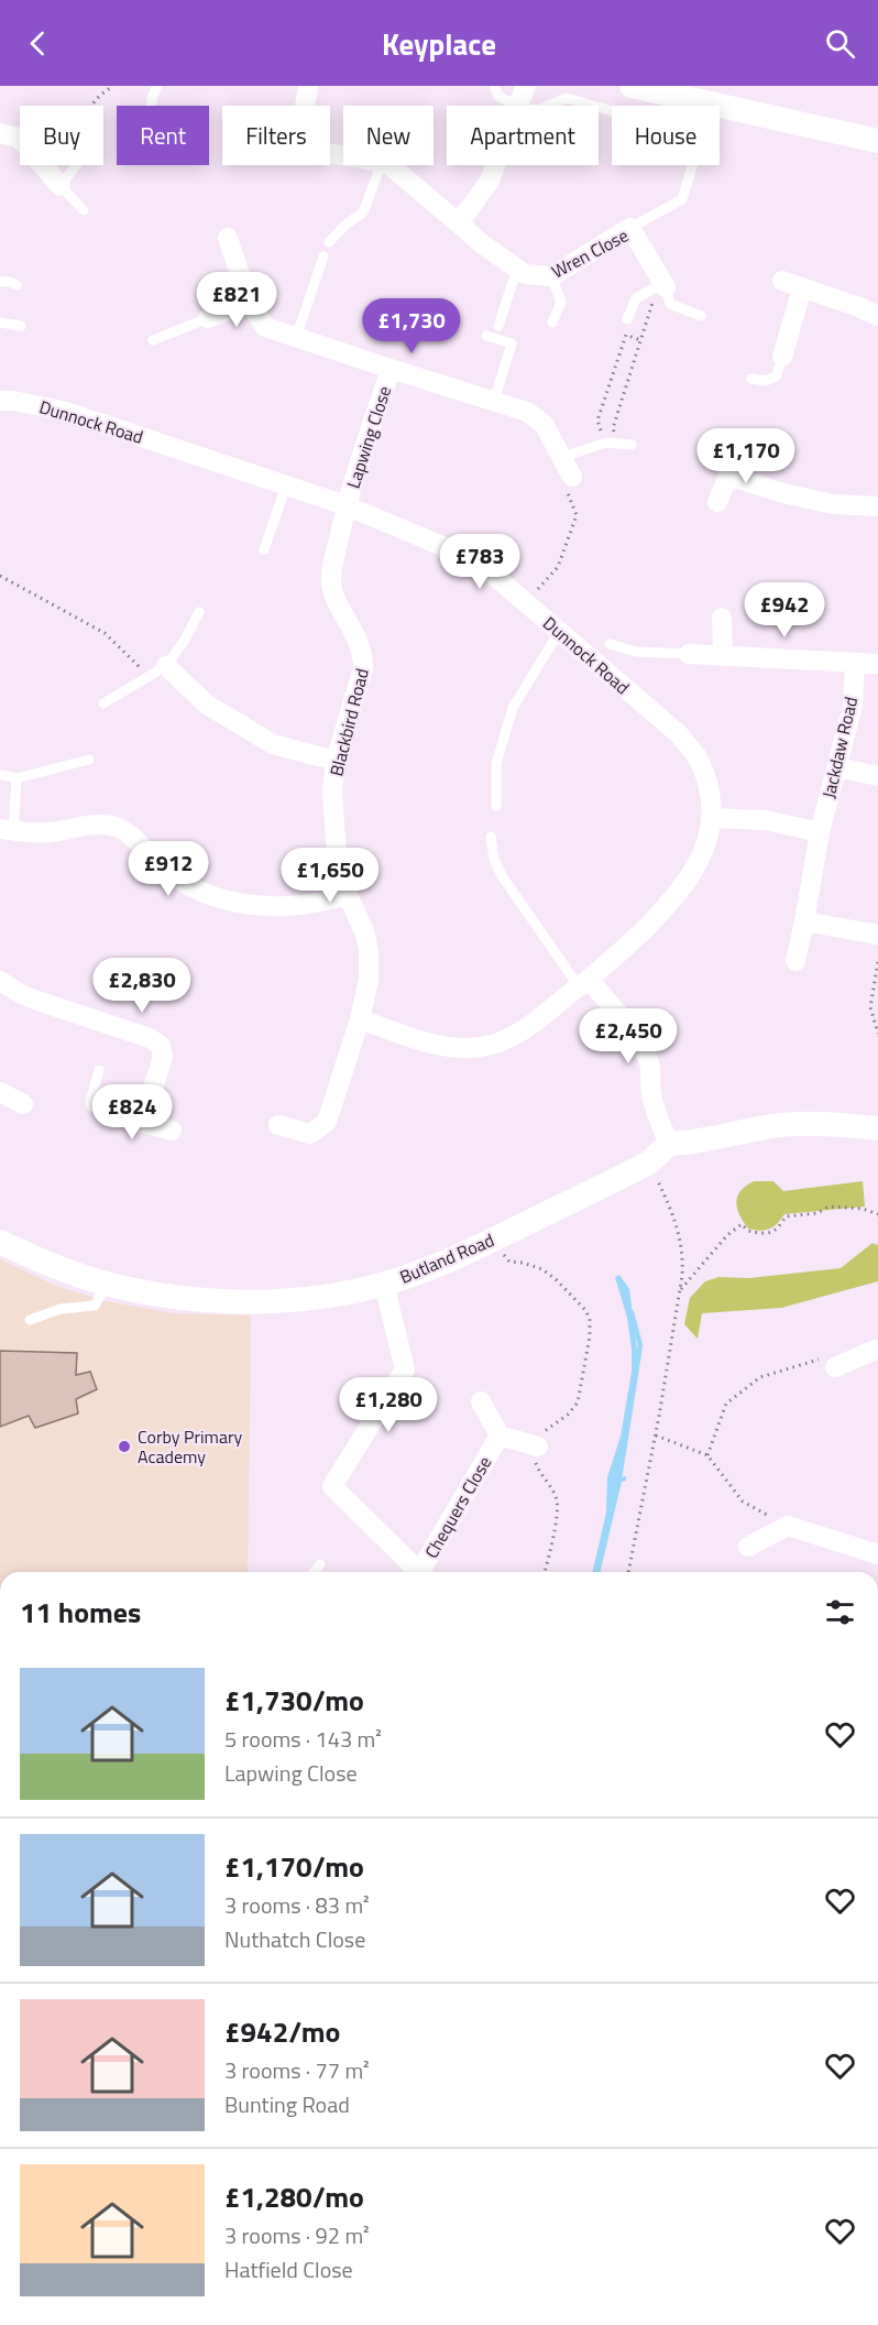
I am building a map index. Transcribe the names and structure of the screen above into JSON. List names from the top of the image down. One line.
{"streets":{"street":["Wren Close","Dunnock Road","Lapwing Close","Blackbird Road","Jackdaw Road","Butland Road","Chequers Close"]},"crossings":[["Dunnock Road","Lapwing Close"],["Dunnock Road","Blackbird Road"],["Lapwing Close","Blackbird Road"]],"places":["Corby Primary Academy"],"page":{"header":"Keyplace","chip":["Buy","Rent","Filters","New","Apartment","House"],"price":["£821","£1,730","£1,170","£783","£942","£912","£1,650","£2,830","£2,450","£824","£1,280"],"heading":"11 homes","list":[{"name":"£1,730/mo","note":"5 rooms · 143 m² · Lapwing Close"},{"name":"£1,170/mo","note":"3 rooms · 83 m² · Nuthatch Close"},{"name":"£942/mo","note":"3 rooms · 77 m² · Bunting Road"},{"name":"£1,280/mo","note":"3 rooms · 92 m² · Hatfield Close"}]}}
